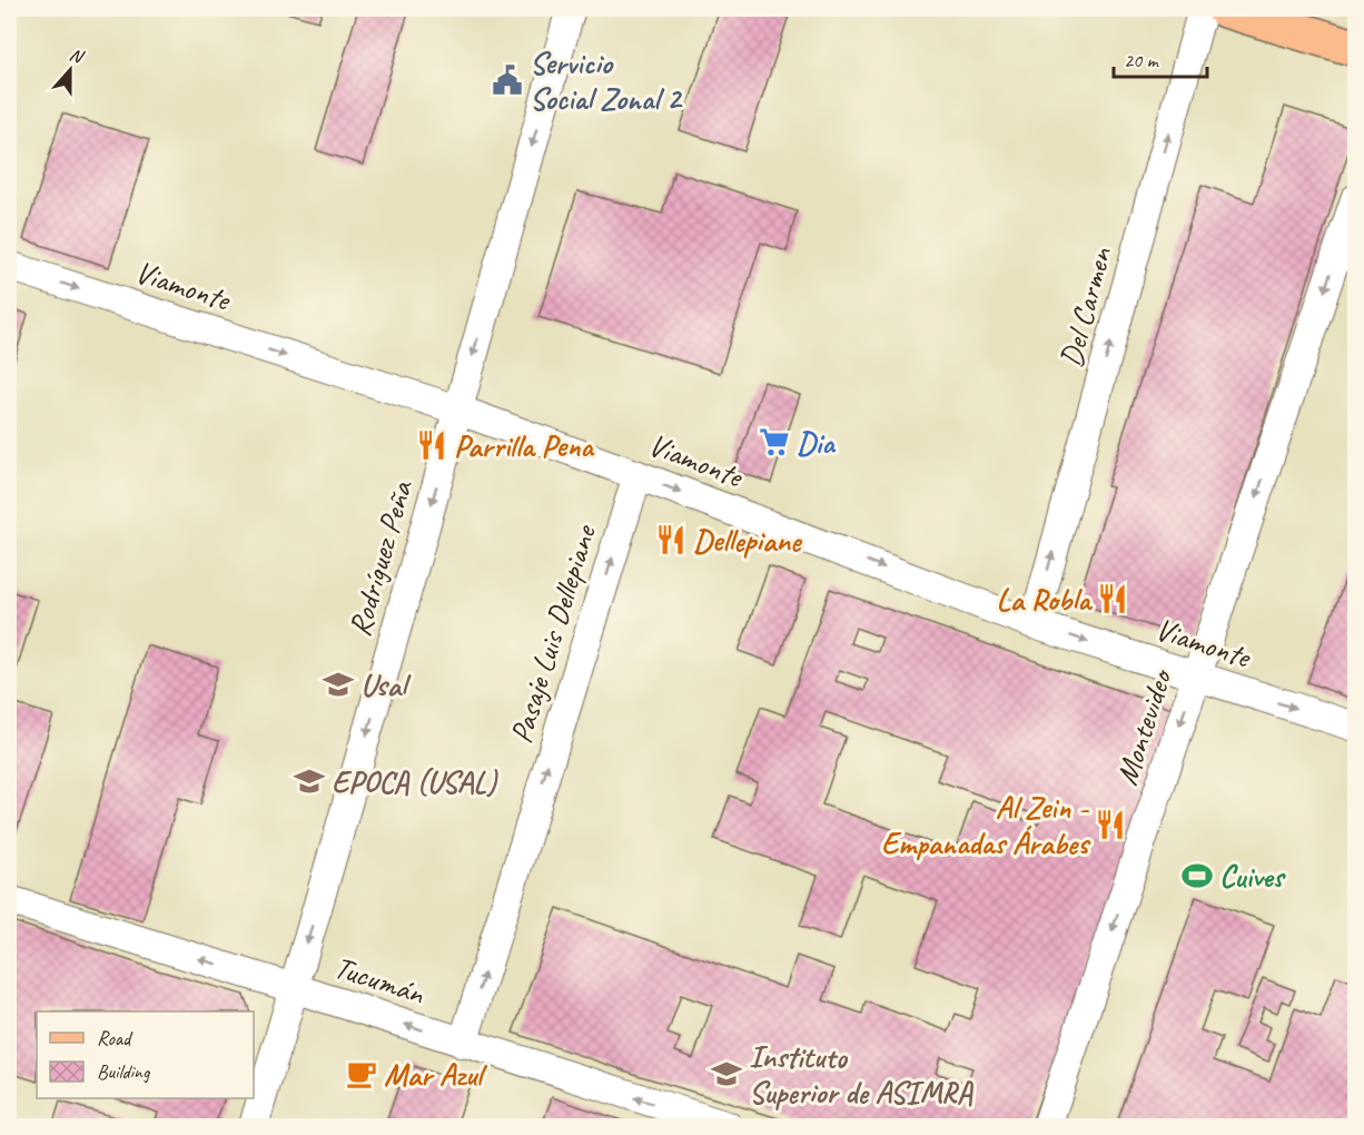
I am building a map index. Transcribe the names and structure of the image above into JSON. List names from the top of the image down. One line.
{"streets":{"street":["Viamonte","Del Carmen","Rodríguez Peña","Pasaje Luis Dellepiane","Montevideo","Tucumán"]},"crossings":[["Viamonte","Del Carmen"],["Viamonte","Rodríguez Peña"],["Viamonte","Pasaje Luis Dellepiane"],["Viamonte","Montevideo"],["Rodríguez Peña","Tucumán"],["Pasaje Luis Dellepiane","Tucumán"]],"one_way":["Viamonte","Del Carmen","Rodríguez Peña","Pasaje Luis Dellepiane","Montevideo","Tucumán"],"places":{"public building":["Servicio Social Zonal 2"],"supermarket":["Dia"],"restaurant":["Parrilla Pena","Dellepiane","La Robla","Al Zein - Empanadas Árabes"],"school or university":["Usal","EPOCA (USAL)","Instituto Superior de ASIMRA"],"sports":["Cuives"],"cafe":["Mar Azul"]},"legend":["Road","Building"],"scale_bar":"20 m","north":"top"}
